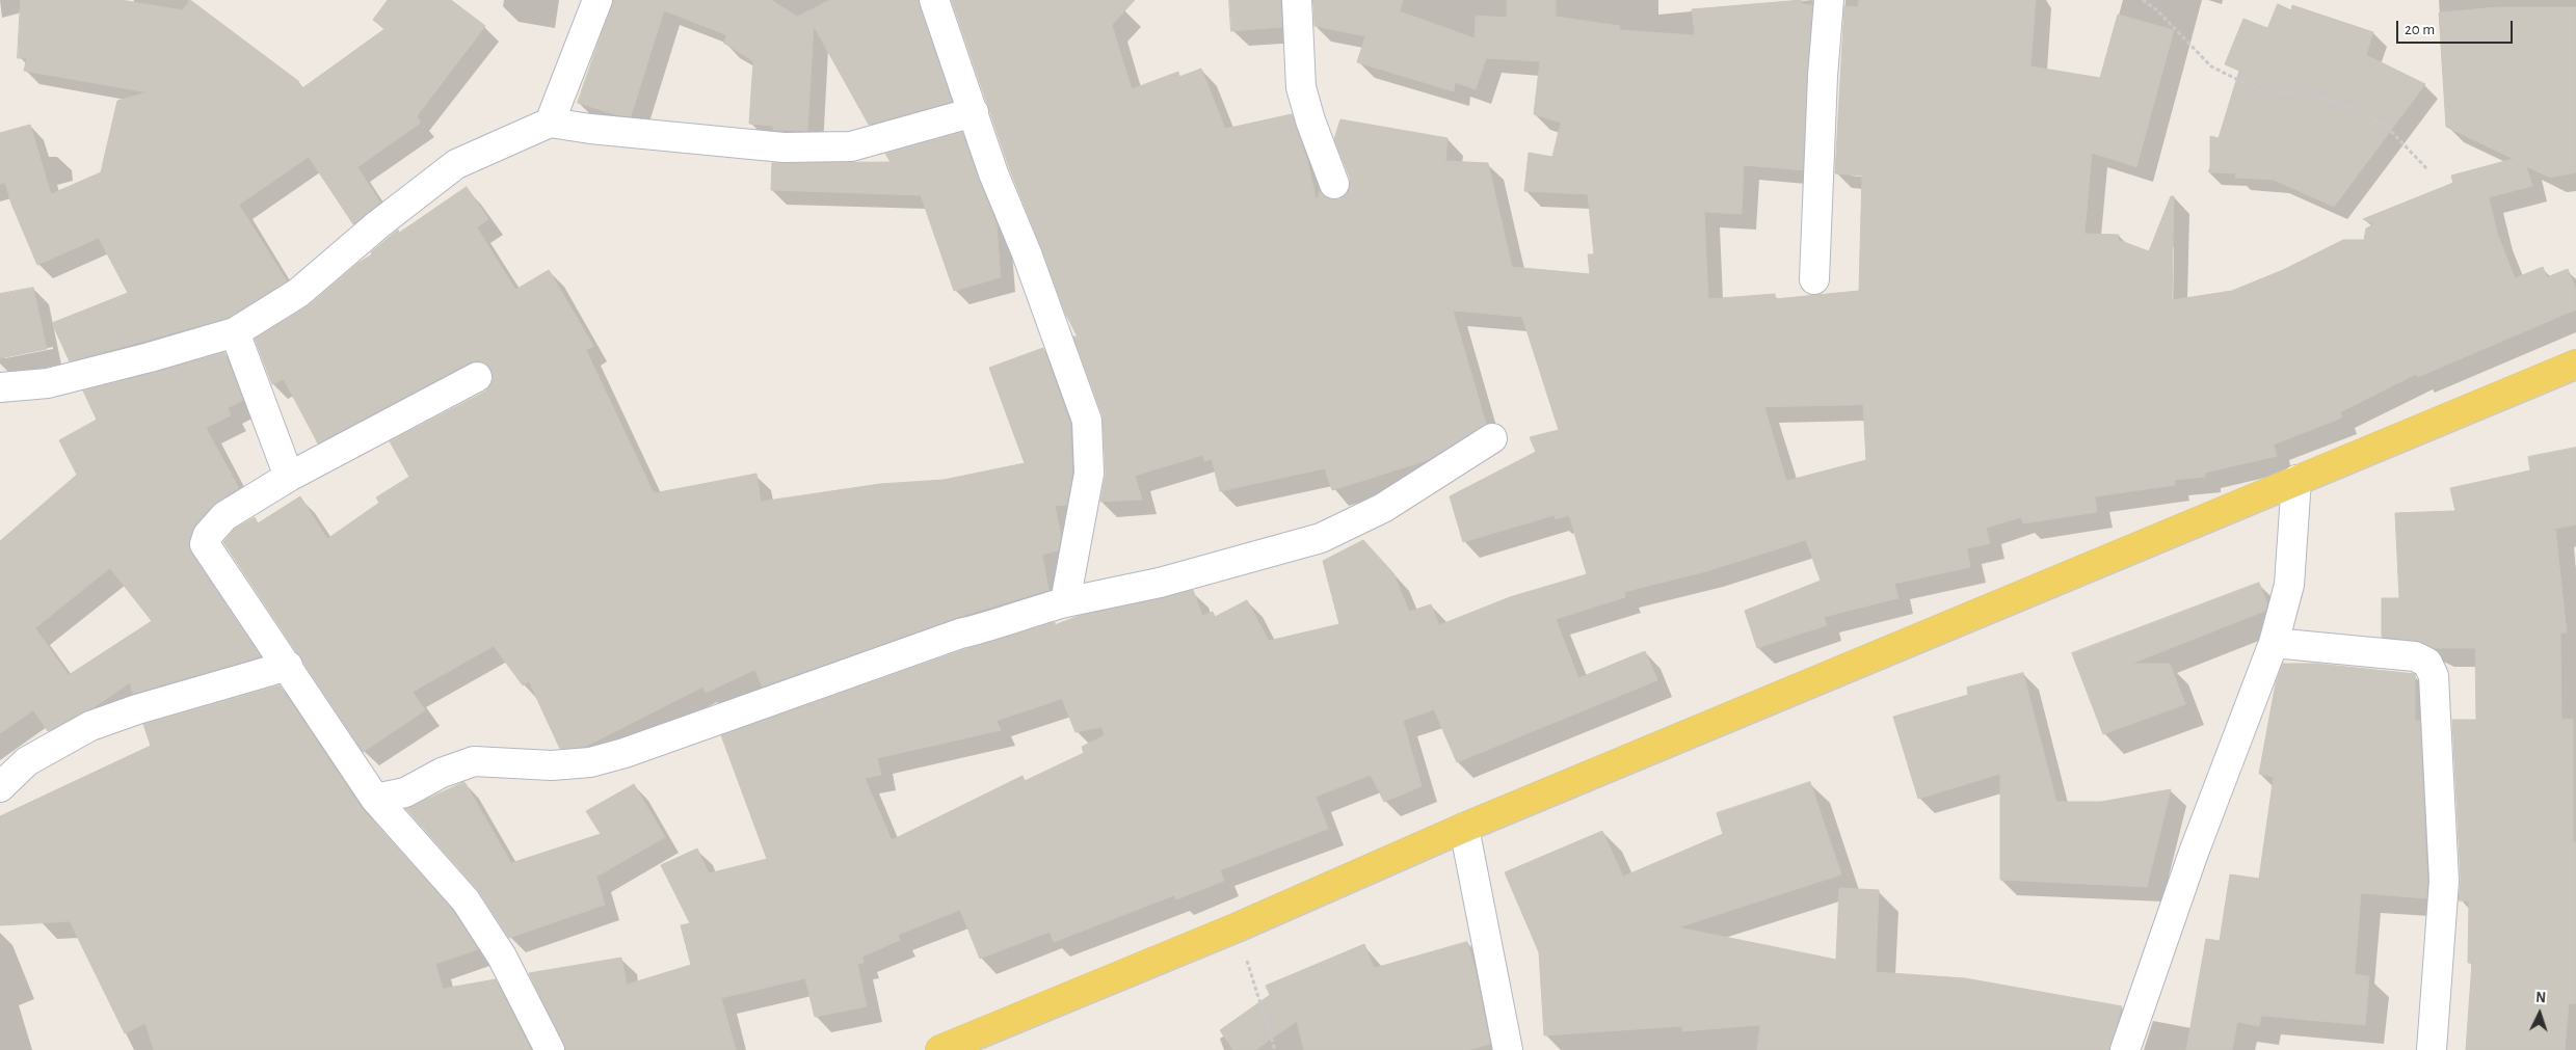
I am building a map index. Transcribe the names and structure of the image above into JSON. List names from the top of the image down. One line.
{"scale_bar":"20 m","north":"top"}
